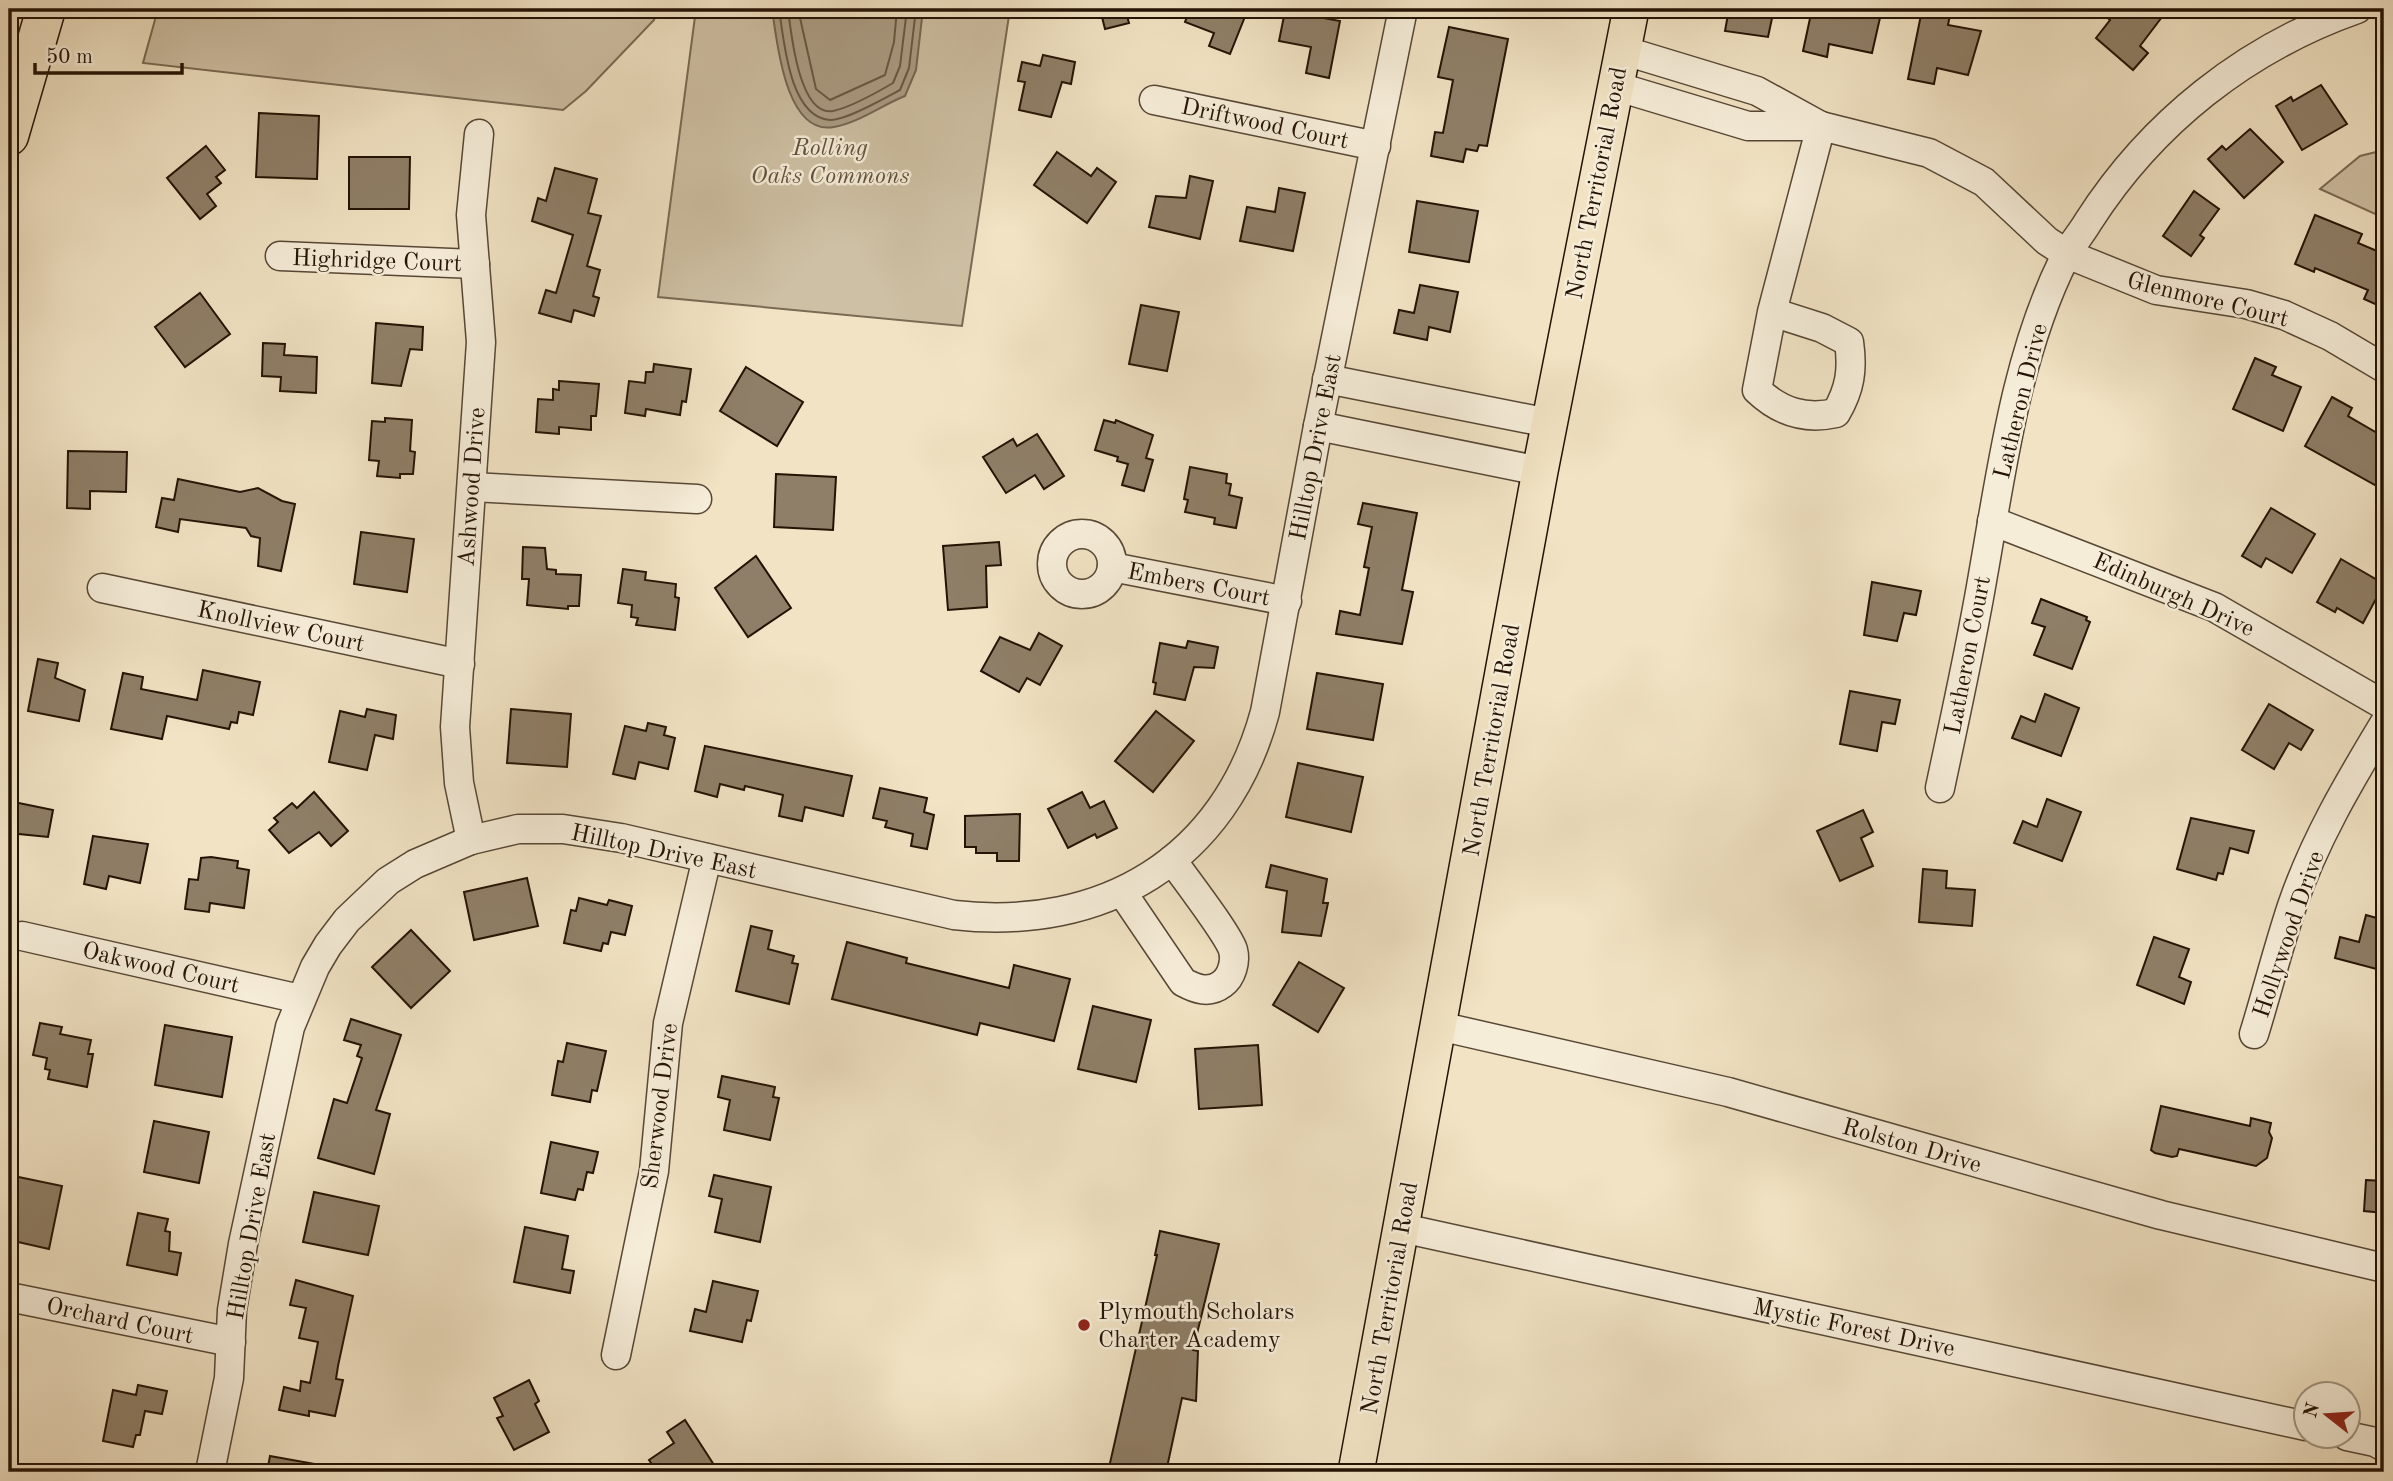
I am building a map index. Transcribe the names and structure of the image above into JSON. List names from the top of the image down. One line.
{"streets":{"main road":["North Territorial Road"],"street":["Driftwood Court","Highridge Court","Glenmore Court","Latheron Drive","Hilltop Drive East","Ashwood Drive","Embers Court","Edinburgh Drive","Knollview Court","Latheron Court","Hollywood Drive","Oakwood Court","Sherwood Drive","Rolston Drive","Orchard Court","Mystic Forest Drive"]},"crossings":[["Driftwood Court","Hilltop Drive East"],["North Territorial Road","Rolston Drive"],["North Territorial Road","Mystic Forest Drive"],["Highridge Court","Ashwood Drive"],["Glenmore Court","Latheron Drive"],["Latheron Drive","Edinburgh Drive"],["Latheron Drive","Latheron Court"],["Hilltop Drive East","Ashwood Drive"],["Hilltop Drive East","Embers Court"],["Hilltop Drive East","Oakwood Court"],["Hilltop Drive East","Sherwood Drive"],["Hilltop Drive East","Orchard Court"],["Ashwood Drive","Knollview Court"],["Edinburgh Drive","Latheron Court"]],"parks":["Rolling Oaks Commons"],"places":["Plymouth Scholars Charter Academy"],"scale_bar":"50 m","north":"left"}
